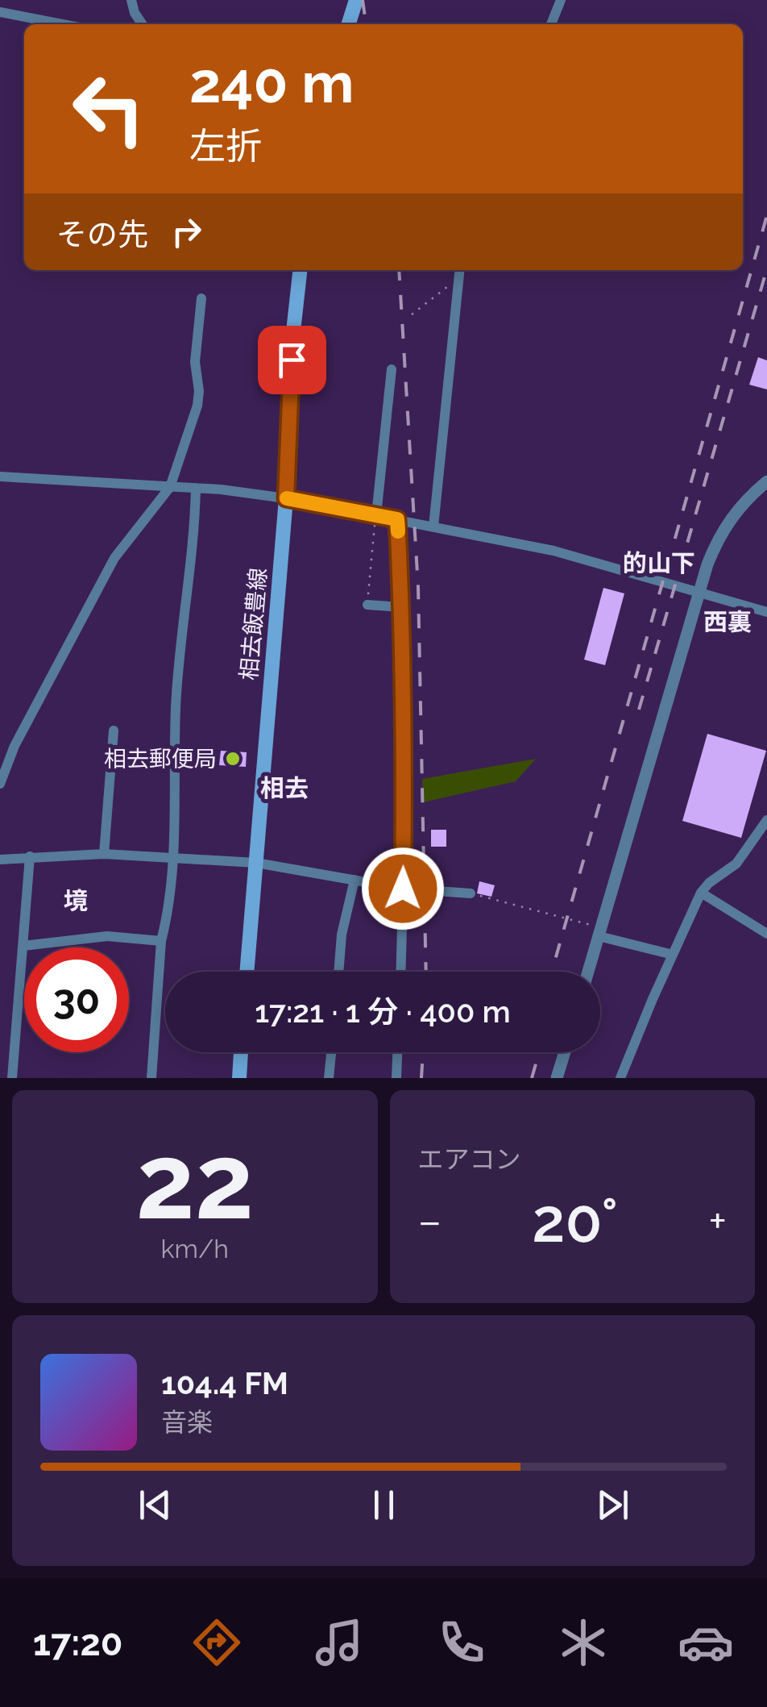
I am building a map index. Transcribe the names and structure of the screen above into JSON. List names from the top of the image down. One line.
{"streets":{"main road":["相去飯豊線"]},"districts":["的山下","西裏","相去","境"],"places":["相去郵便局"],"page":{"turn":["240 m","左折"],"then":"その先","limit":"30","trip":"17:21 · 1 分 · 400 m","tile":[["22","km/h"],"エアコン"],"heat":["−","20°","+"],"song":["104.4 FM","音楽"],"tabs":"17:20"}}
